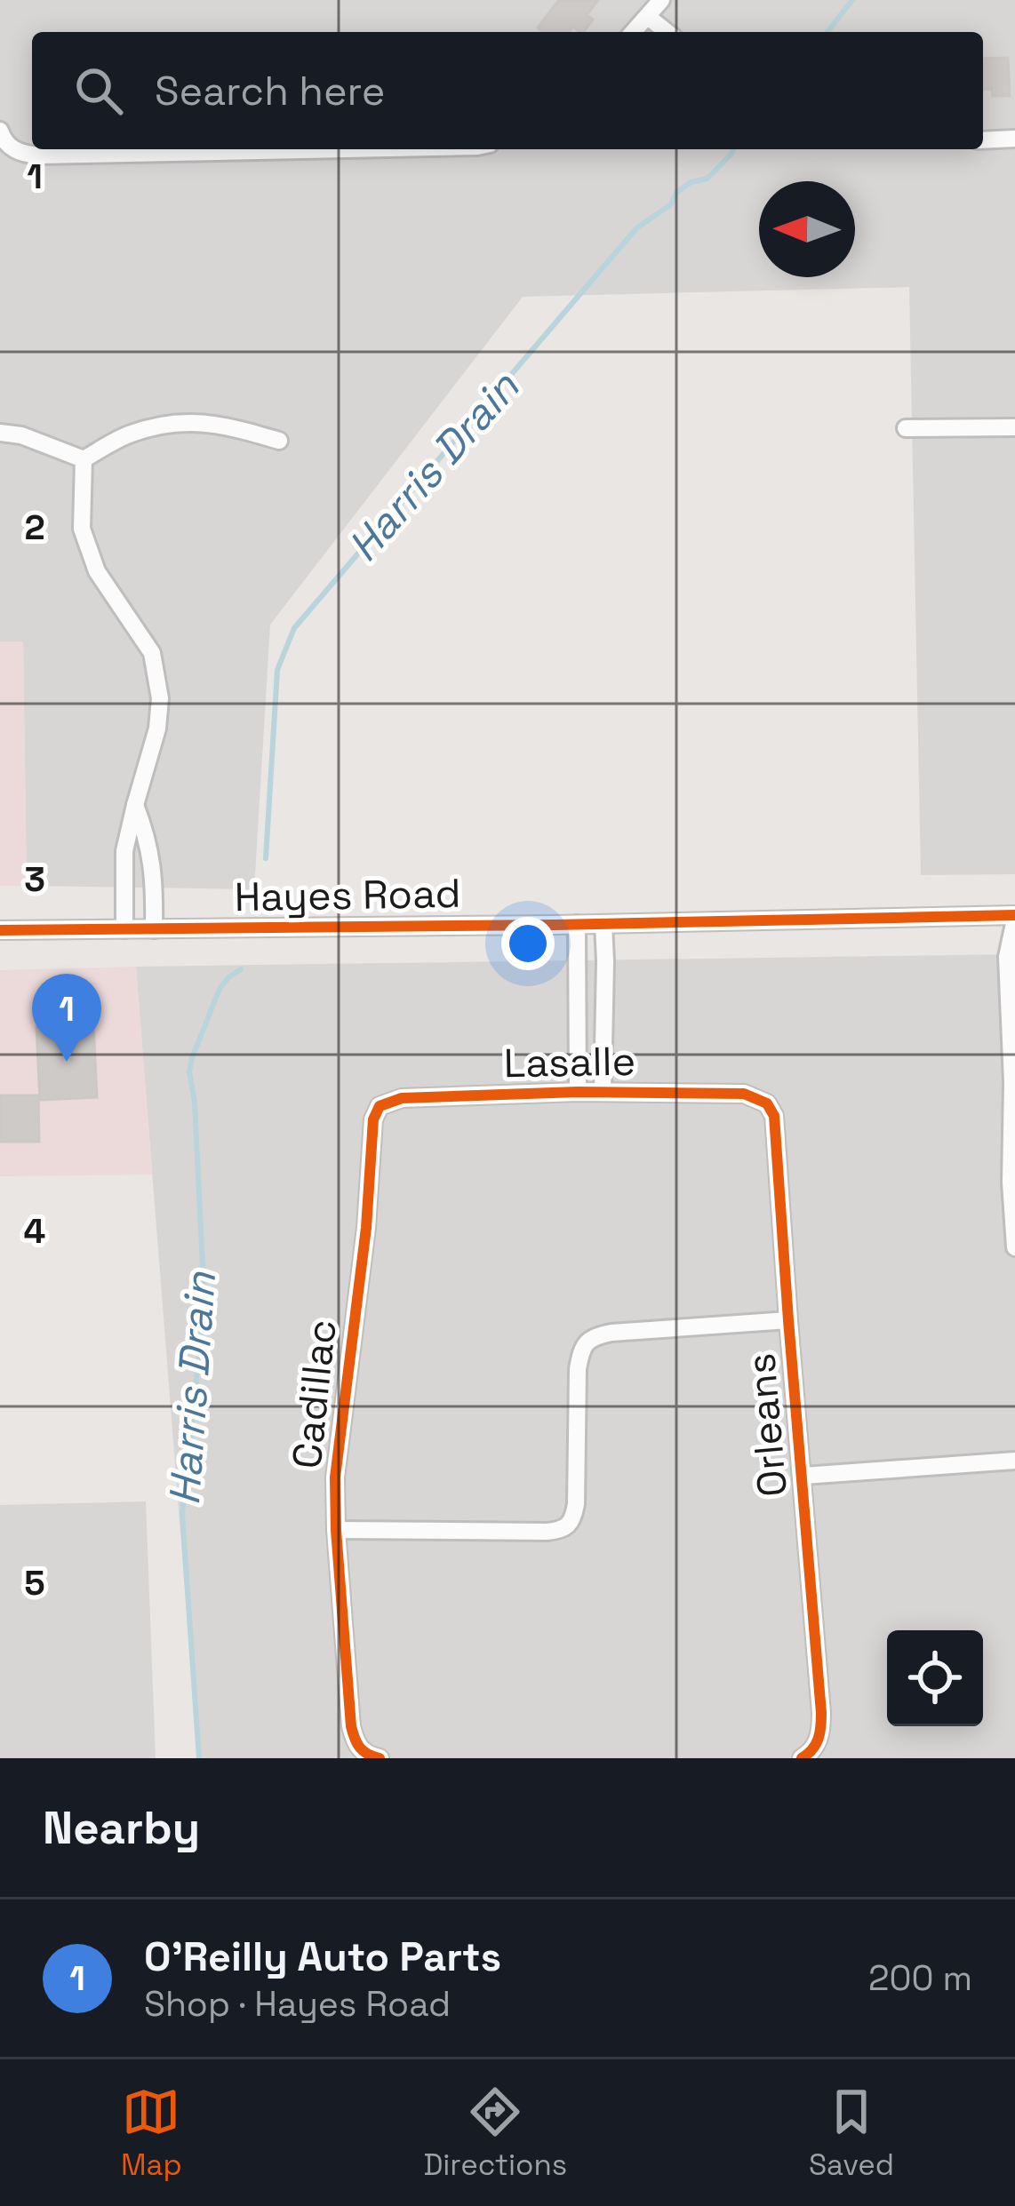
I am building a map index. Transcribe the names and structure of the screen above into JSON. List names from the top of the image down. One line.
{"streets":{"street":["Hayes Road","Lasalle","Cadillac","Orleans"]},"crossings":[["Lasalle","Cadillac"],["Lasalle","Orleans"]],"water":["Harris Drain"],"north":"left","page":{"search":"Search here","pins":"1","heading":"Nearby","list":[{"mark":"1","name":"O'Reilly Auto Parts","note":"Shop · Hayes Road","value":"200 m"}],"nav":["Map","Directions","Saved"]},"grid":{"rows":["1","2","3","4","5"]}}
